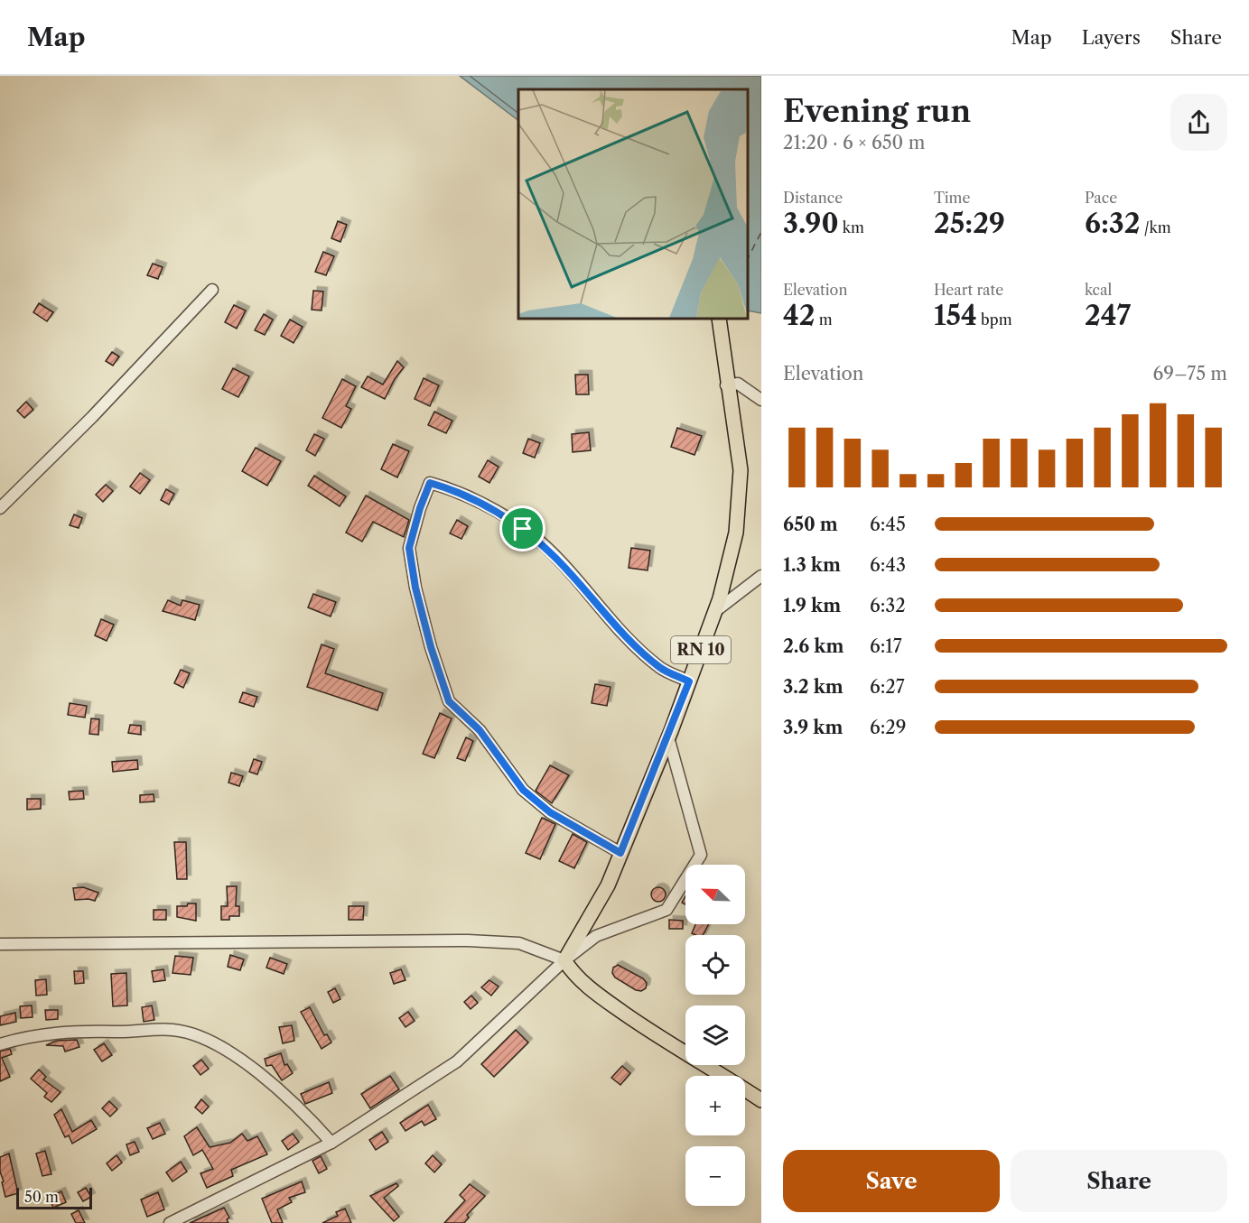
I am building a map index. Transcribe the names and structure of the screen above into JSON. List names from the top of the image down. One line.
{"streets":{"main road":["RN 10"]},"scale_bar":"50 m","north":"top left","page":{"header":"Map","nav":["Map","Layers","Share"],"heading":["Evening run","21:20 · 6 × 650 m"],"stats":[["Distance","3.90 km"],["Time","25:29"],["Pace","6:32 /km"],["Elevation","42 m"],["Heart rate","154 bpm"],["kcal","247"]],"chart":["Elevation","69–75 m"],"list":[{"name":"650 m","note":"6:45"},{"name":"1.3 km","note":"6:43"},{"name":"1.9 km","note":"6:32"},{"name":"2.6 km","note":"6:17"},{"name":"3.2 km","note":"6:27"},{"name":"3.9 km","note":"6:29"}],"map_buttons":["+","−"],"buttons":["Save","Share"],"scale":"50 m"}}
